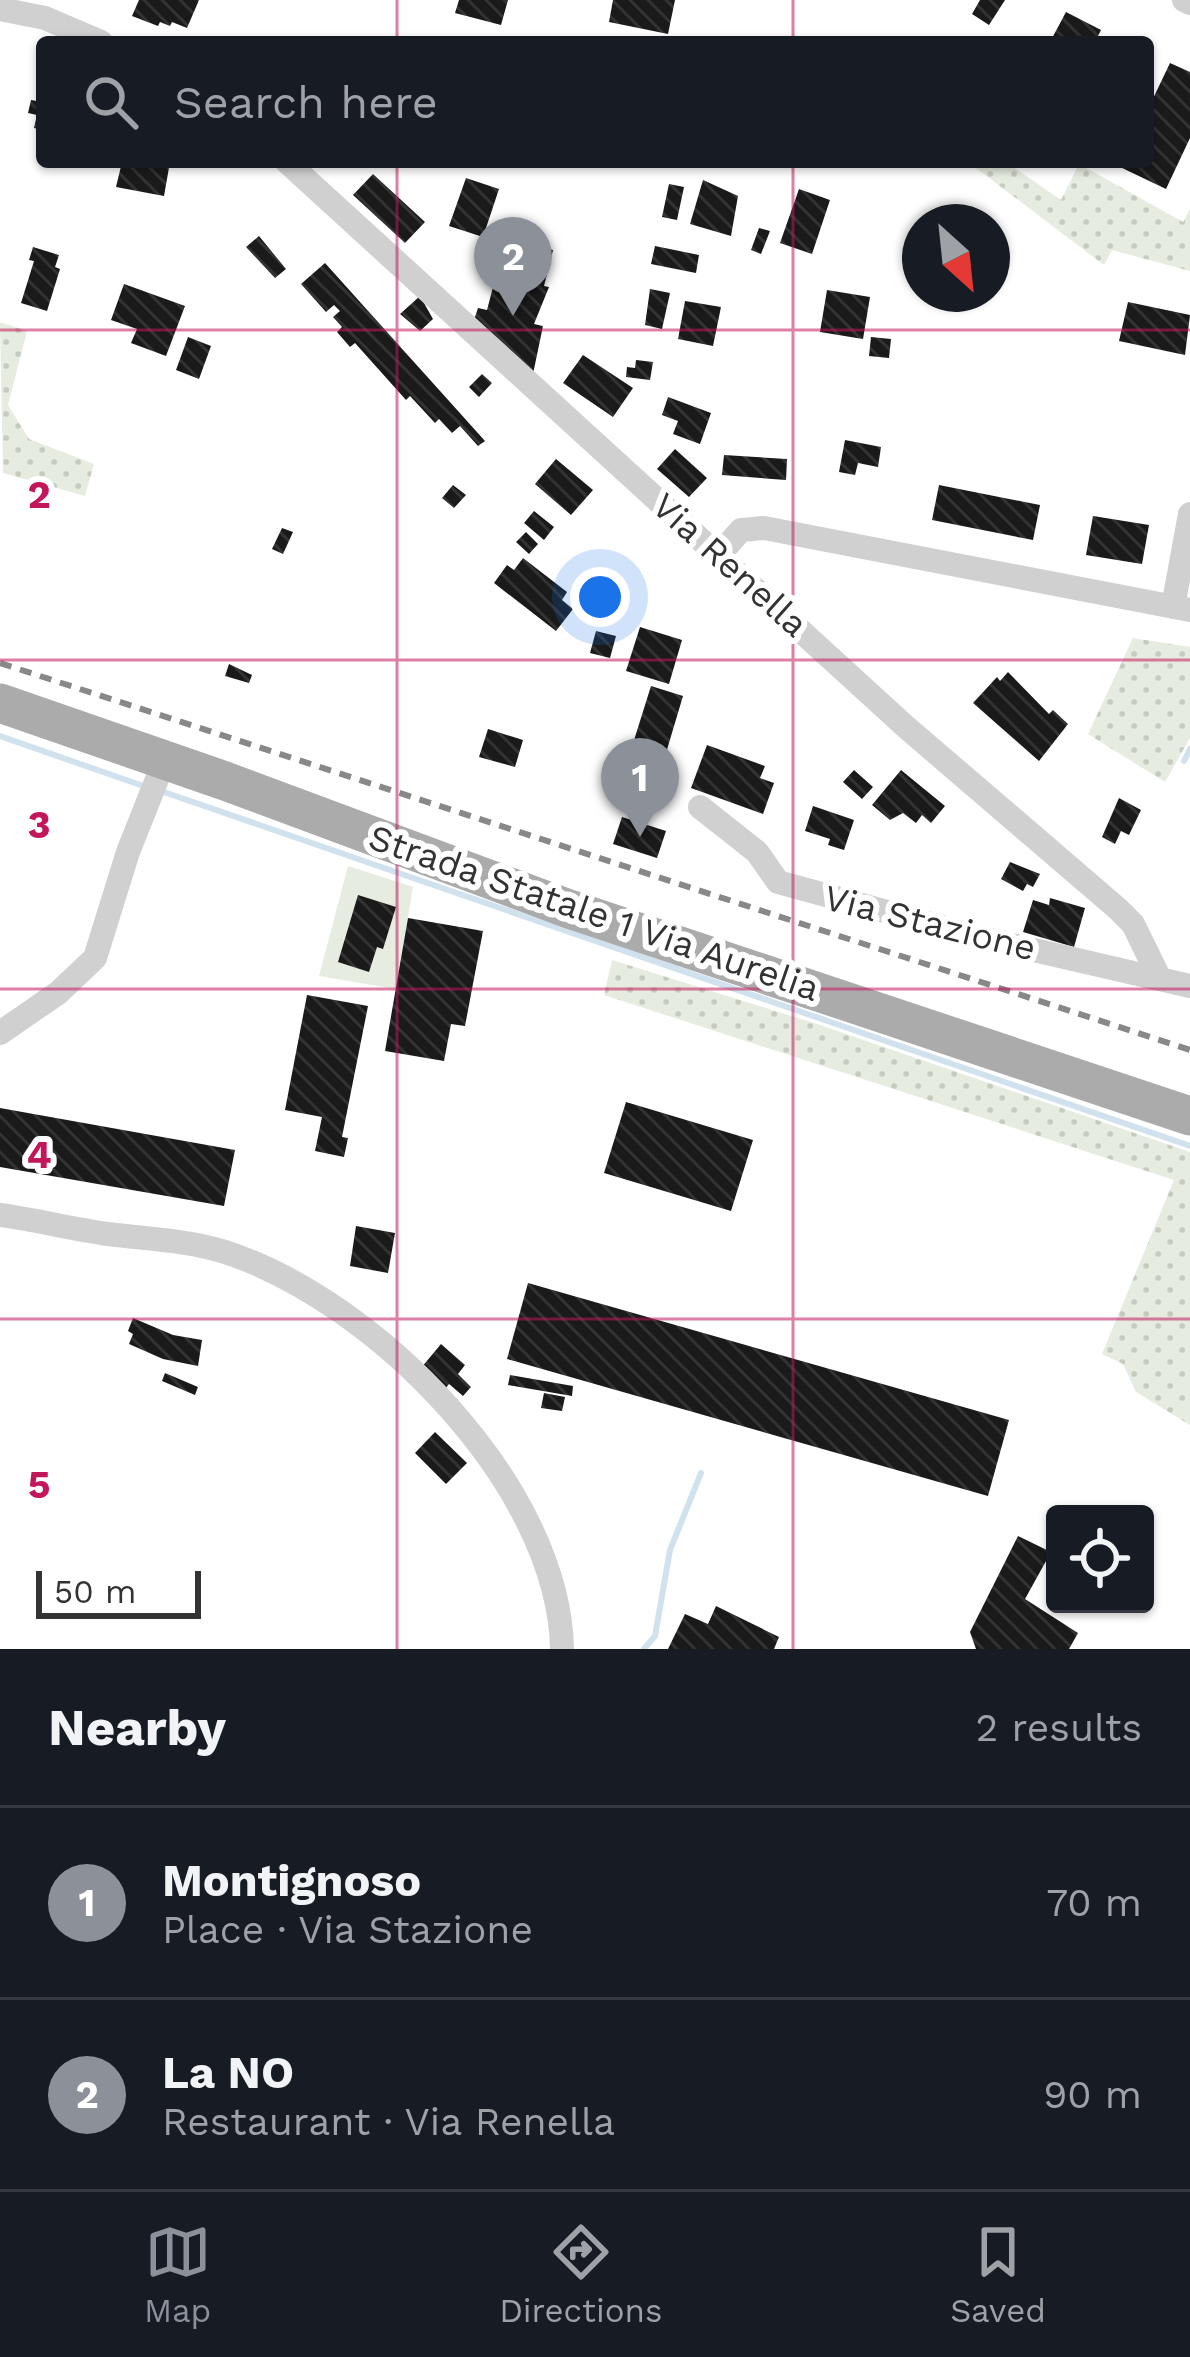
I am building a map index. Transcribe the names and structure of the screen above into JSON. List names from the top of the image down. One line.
{"streets":{"main road":["Strada Statale 1 Via Aurelia"],"street":["Via Renella","Via Stazione"]},"crossings":[["Via Renella","Via Stazione"]],"scale_bar":"50 m","north":"bottom right","page":{"search":"Search here","pins":["2","1"],"scale":"50 m","heading":["Nearby","2 results"],"list":[{"mark":"1","name":"Montignoso","note":"Place · Via Stazione","value":"70 m"},{"mark":"2","name":"La NO","note":"Restaurant · Via Renella","value":"90 m"}],"nav":["Map","Directions","Saved"]},"grid":{"rows":["2","3","4","5"]}}
